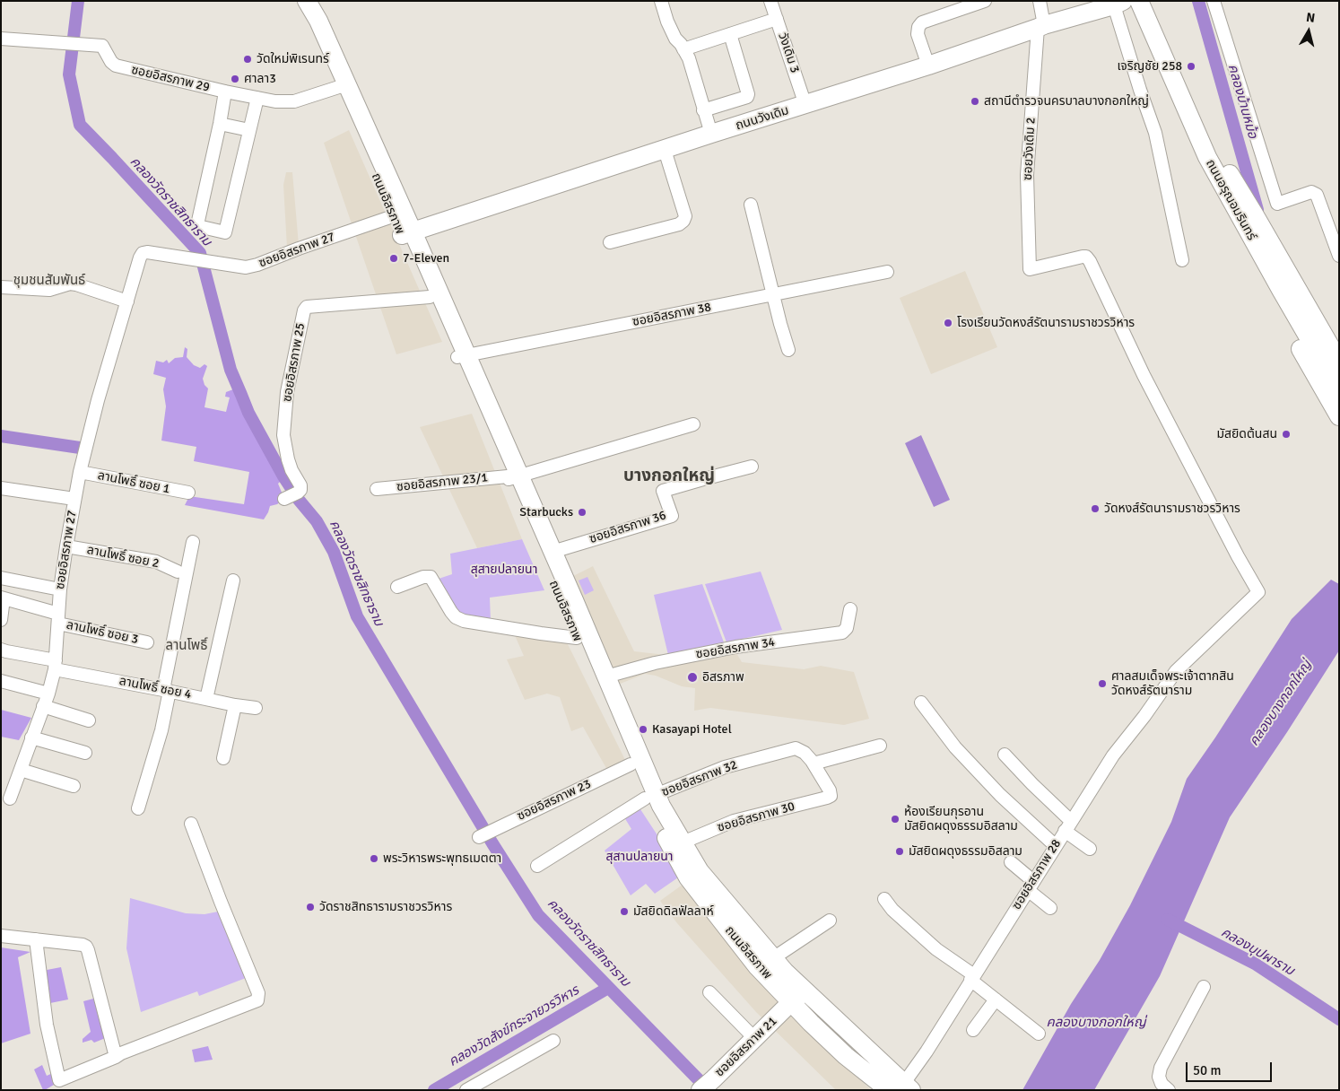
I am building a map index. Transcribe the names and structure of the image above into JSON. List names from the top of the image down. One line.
{"streets":{"main road":["ถนนวังเดิม","ถนนอรุณอมรินทร์","ถนนอิสรภาพ","ซอยอิสรภาพ 21"],"street":["วังเดิม 3","ซอยอิสรภาพ 29","ซอยวังเดิม 2","ซอยอิสรภาพ 27","ซอยอิสรภาพ 38","ซอยอิสรภาพ 25","ลานโพธิ์ ซอย 1","ซอยอิสรภาพ 23/1","ซอยอิสรภาพ 36","ลานโพธิ์ ซอย 2","ลานโพธิ์ ซอย 3","ซอยอิสรภาพ 34","ลานโพธิ์ ซอย 4","ซอยอิสรภาพ 32","ซอยอิสรภาพ 23","ซอยอิสรภาพ 30","ซอยอิสรภาพ 28"]},"crossings":[["วังเดิม 3","ถนนวังเดิม"],["ซอยอิสรภาพ 29","ถนนอิสรภาพ"],["ถนนวังเดิม","ซอยวังเดิม 2"],["ถนนวังเดิม","ถนนอิสรภาพ"],["ซอยวังเดิม 2","ซอยอิสรภาพ 28"],["ถนนอิสรภาพ","ซอยอิสรภาพ 27"],["ถนนอิสรภาพ","ซอยอิสรภาพ 38"],["ถนนอิสรภาพ","ซอยอิสรภาพ 25"],["ถนนอิสรภาพ","ซอยอิสรภาพ 23/1"],["ถนนอิสรภาพ","ซอยอิสรภาพ 32"],["ถนนอิสรภาพ","ซอยอิสรภาพ 23"],["ถนนอิสรภาพ","ซอยอิสรภาพ 28"],["ถนนอิสรภาพ","ซอยอิสรภาพ 21"],["ซอยอิสรภาพ 27","ลานโพธิ์ ซอย 1"],["ซอยอิสรภาพ 27","ลานโพธิ์ ซอย 2"],["ซอยอิสรภาพ 27","ลานโพธิ์ ซอย 3"],["ซอยอิสรภาพ 27","ลานโพธิ์ ซอย 4"],["ซอยอิสรภาพ 32","ซอยอิสรภาพ 30"]],"districts":["ชุมชนสัมพันธ์","บางกอกใหญ่","ลานโพธิ์"],"water":["คลองบ้านหม้อ","คลองวัดราชสิทธาราม","คลองบางกอกใหญ่","คลองบุปผาราม","คลองวัดสังข์กระจายวรวิหาร"],"parks":["สุสายปลายนา","สุสานปลายนา"],"places":["วัดใหม่พิเรนทร์","เจริญชัย 258","ศาลา3","สถานีตำรวจนครบาลบางกอกใหญ่","7-Eleven","โรงเรียนวัดหงส์รัตนารามราชวรวิหาร","มัสยิดต้นสน","วัดหงส์รัตนารามราชวรวิหาร","Starbucks","อิสรภาพ","ศาลสมเด็จพระเจ้าตากสิน วัดหงส์รัตนาราม","Kasayapi Hotel","ห้องเรียนกุรอาน มัสยิดผดุงธรรมอิสลาม","มัสยิดผดุงธรรมอิสลาม","พระวิหารพระพุทธเมตตา","วัดราชสิทธารามราชวรวิหาร","มัสยิดดิลฟัลลาห์"],"scale_bar":"50 m","north":"top"}
